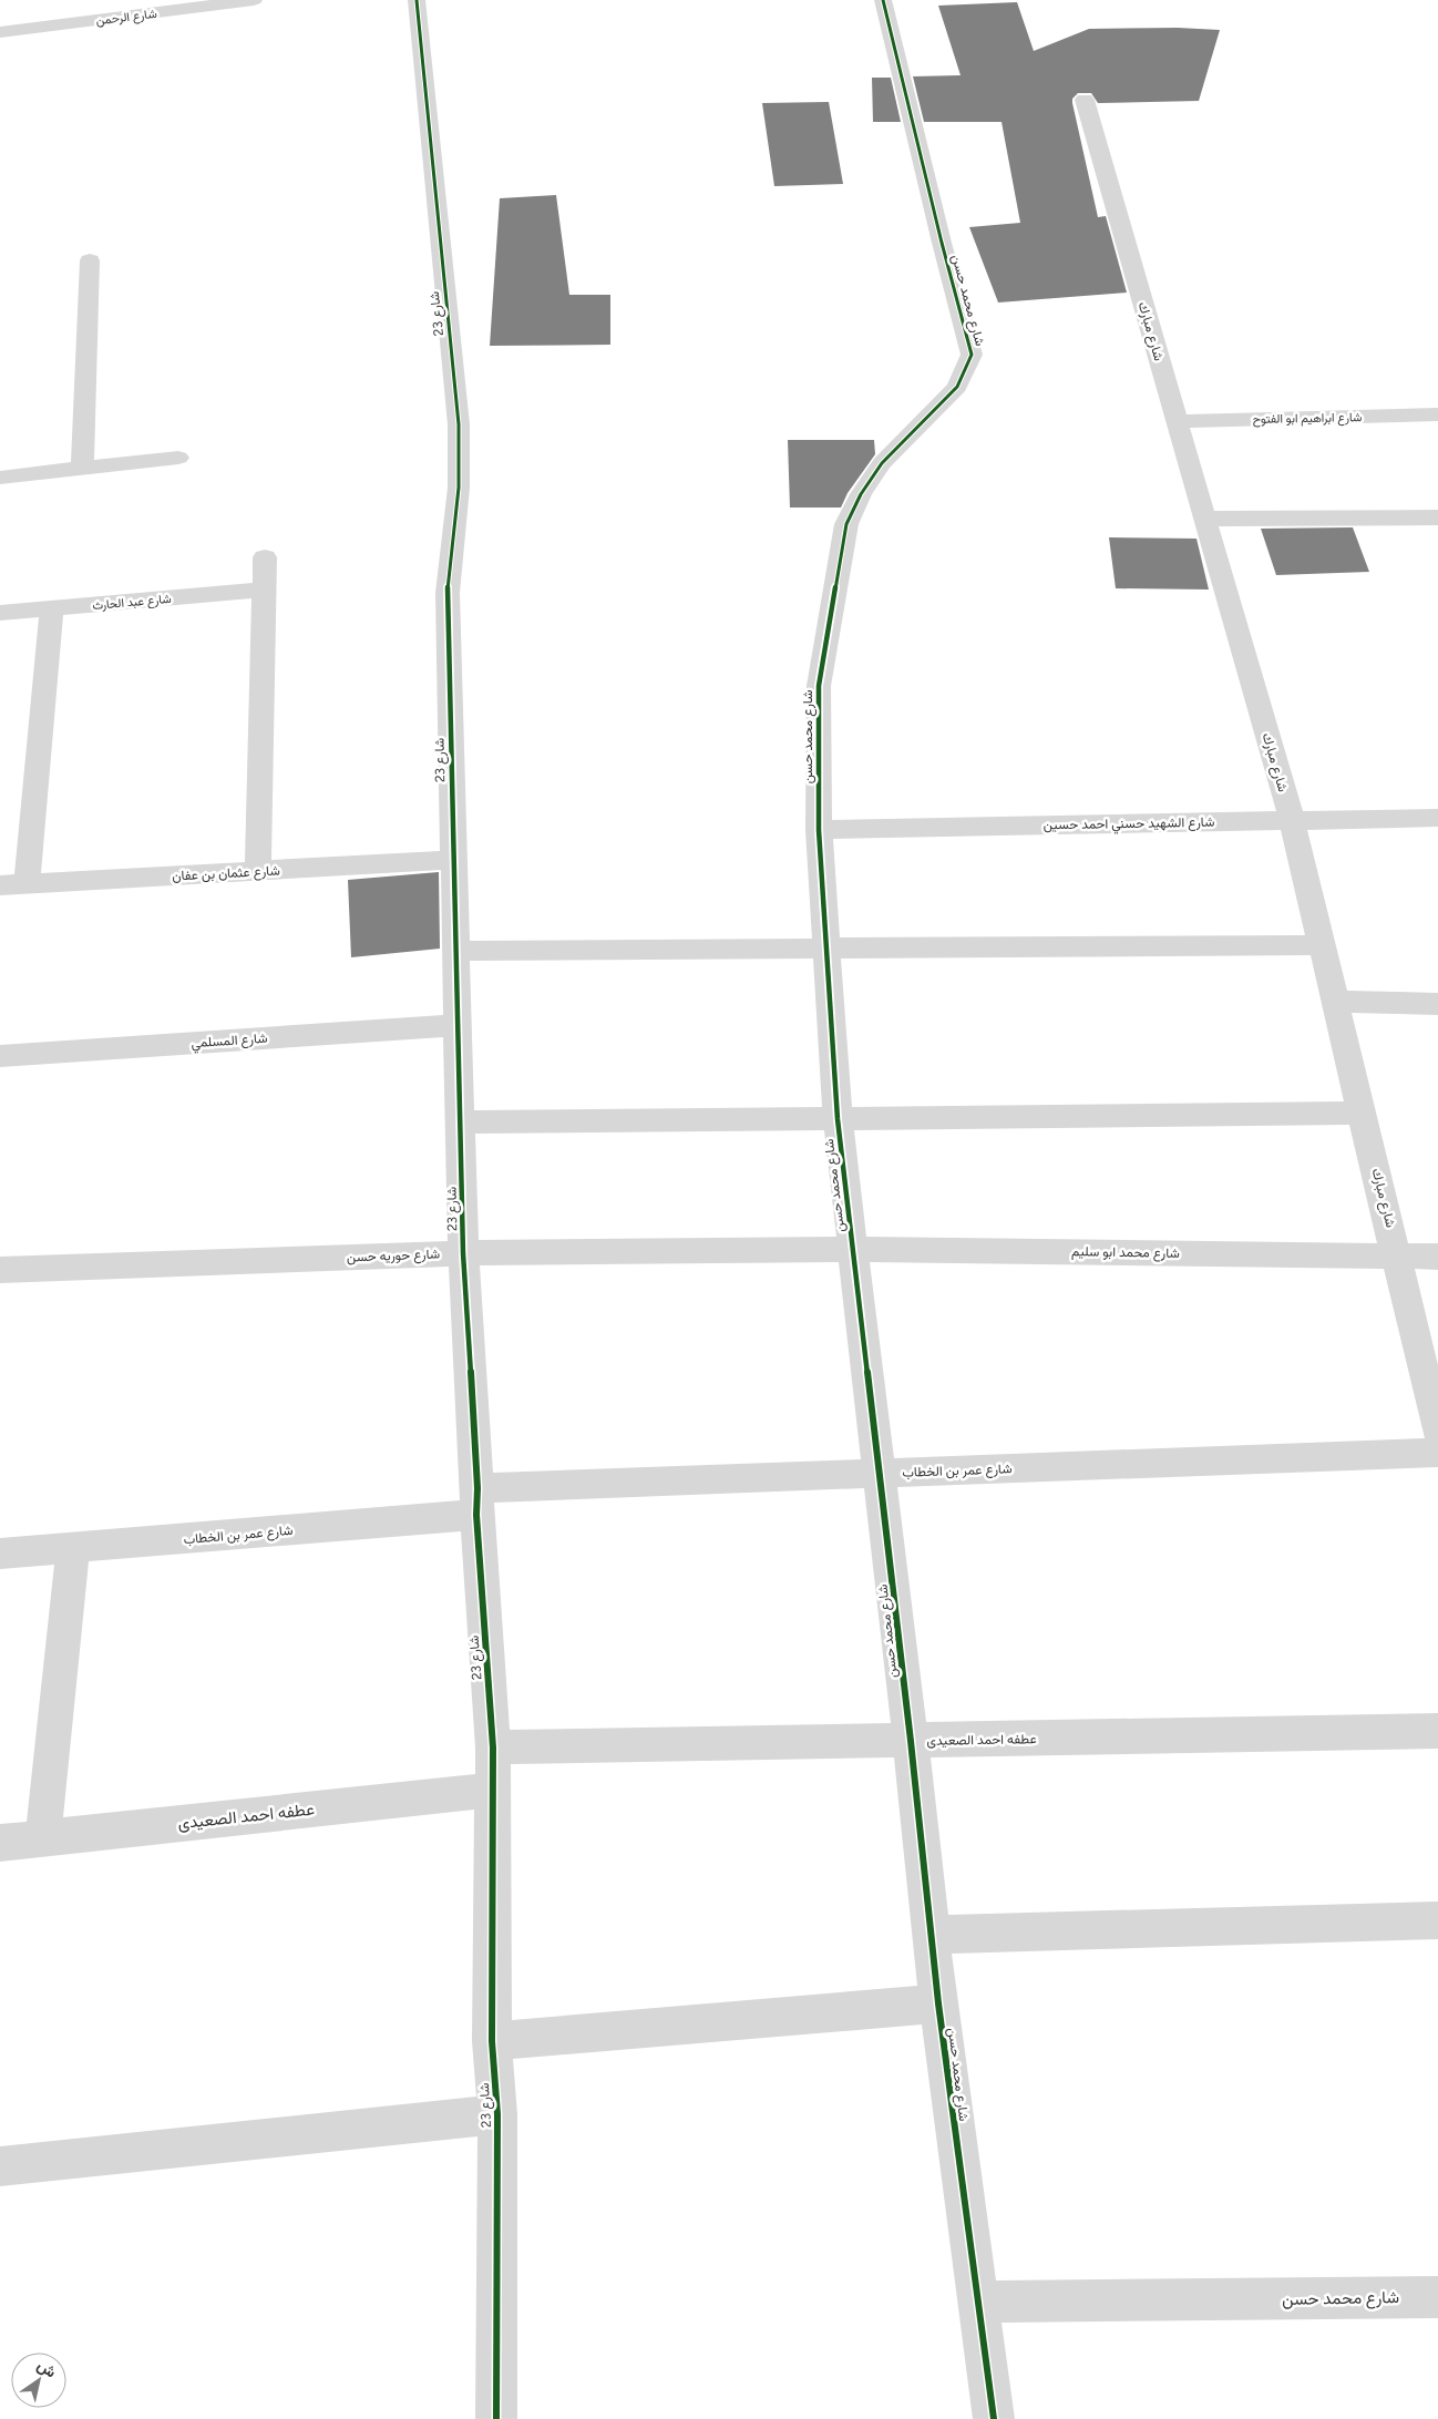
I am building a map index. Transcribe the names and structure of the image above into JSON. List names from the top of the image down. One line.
{"streets":{"street":["شارع الرحمن","شارع محمد حسن","شارع 23","شارع مبارك","شارع ابراهيم ابو الفتوح","شارع عبد الحارث","شارع الشهيد حسني احمد حسين","شارع عثمان بن عفان","شارع المسلمي","شارع محمد ابو سليم","شارع حوريه حسن","شارع عمر بن الخطاب","عطفه احمد الصعيدى"]},"crossings":[["شارع محمد حسن","شارع الشهيد حسني احمد حسين"],["شارع محمد حسن","شارع محمد ابو سليم"],["شارع محمد حسن","شارع حوريه حسن"],["شارع محمد حسن","شارع عمر بن الخطاب"],["شارع محمد حسن","عطفه احمد الصعيدى"],["شارع 23","شارع عثمان بن عفان"],["شارع 23","شارع المسلمي"],["شارع 23","شارع حوريه حسن"],["شارع 23","شارع عمر بن الخطاب"],["شارع 23","عطفه احمد الصعيدى"],["شارع مبارك","شارع ابراهيم ابو الفتوح"],["شارع مبارك","شارع الشهيد حسني احمد حسين"],["شارع مبارك","شارع محمد ابو سليم"],["شارع محمد ابو سليم","شارع حوريه حسن"]],"north":"top right"}
